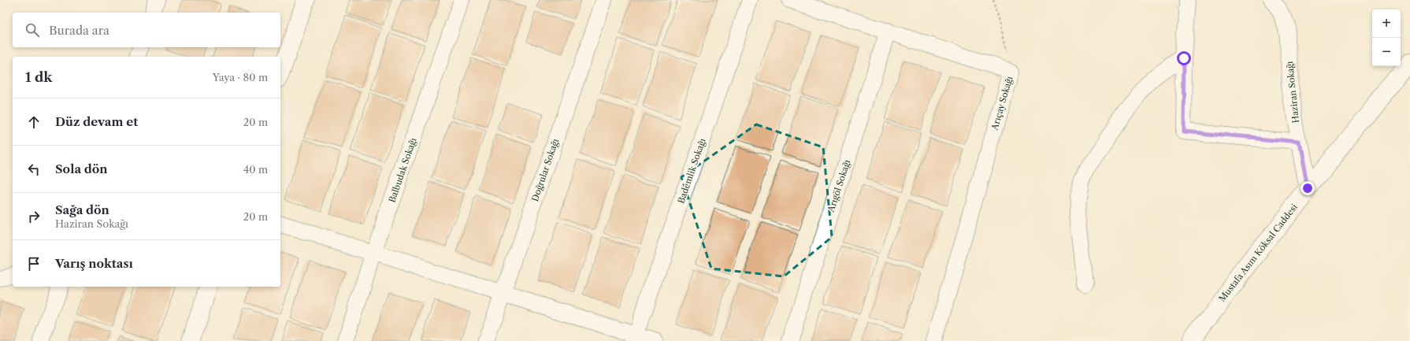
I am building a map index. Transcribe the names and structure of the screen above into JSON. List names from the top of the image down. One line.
{"streets":{"street":["Haziran Sokağı","Arıçay Sokağı","Balbudak Sokağı","Doğrular Sokağı","Bademlik Sokağı","Arıgöl Sokağı","Mustafa Asım Köksal Caddesi"]},"crossings":[["Haziran Sokağı","Mustafa Asım Köksal Caddesi"],["Arıçay Sokağı","Arıgöl Sokağı"]],"page":{"map_buttons":["+","−"],"search":"Burada ara","heading":["1 dk","Yaya · 80 m"],"list":[["Düz devam et","20 m"],["Sola dön","40 m"],["Sağa dön","Haziran Sokağı","20 m"],"Varış noktası"]}}
